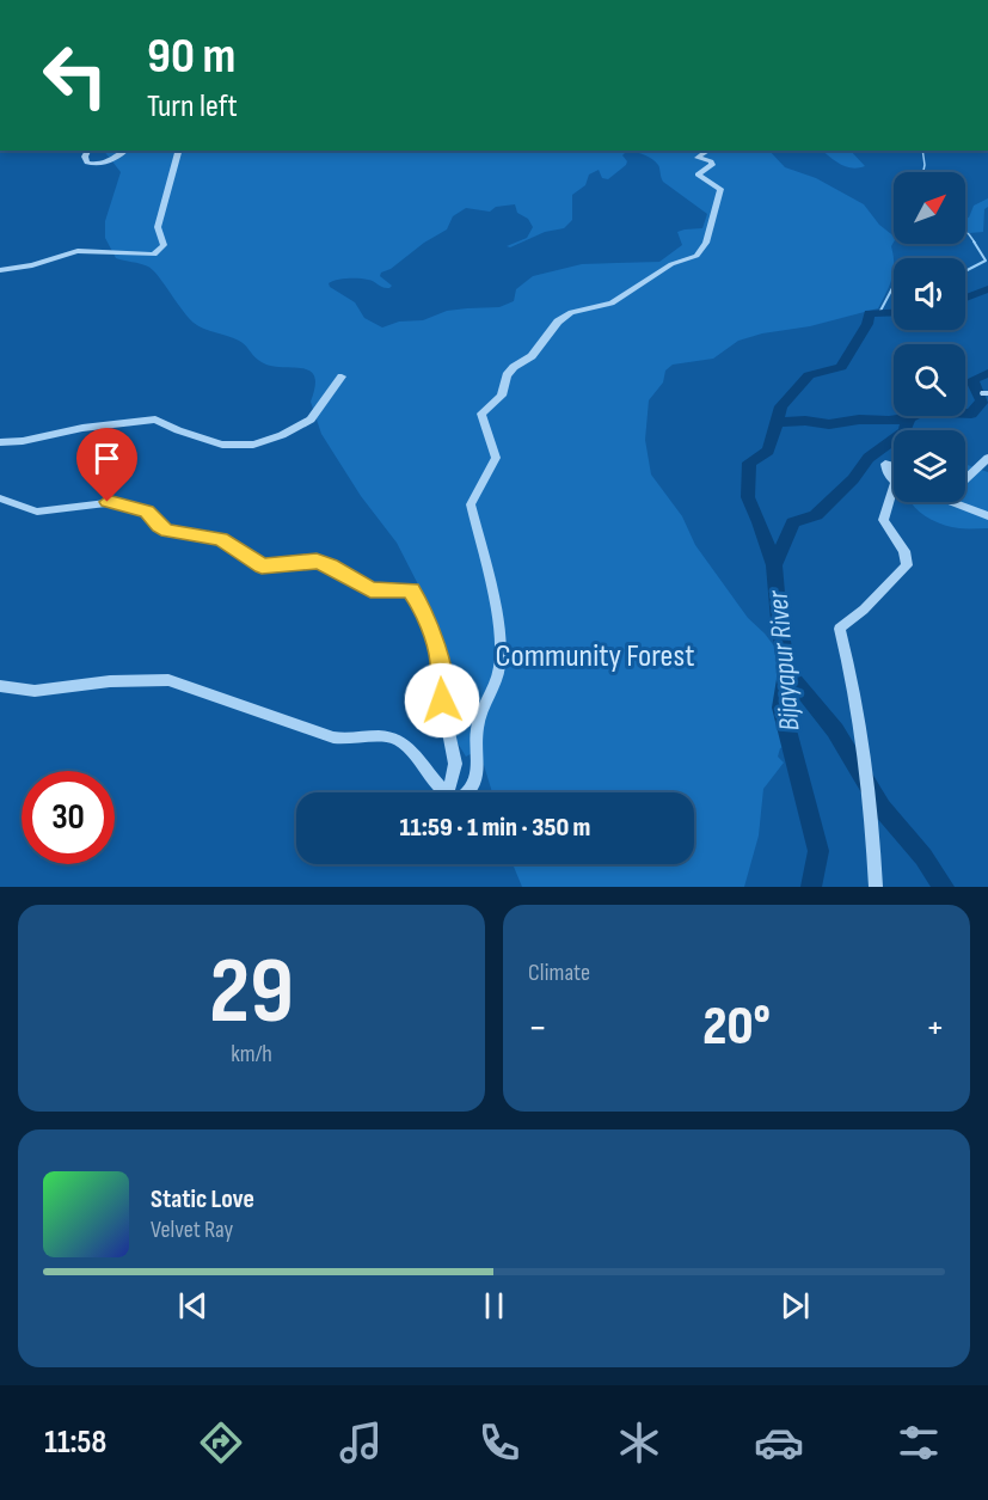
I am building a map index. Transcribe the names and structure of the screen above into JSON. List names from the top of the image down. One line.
{"water":["Bijayapur River"],"parks":["Community Forest"],"north":"top right","page":{"turn":["90 m","Turn left"],"limit":"30","trip":"11:59 · 1 min · 350 m","tile":[["29","km/h"],"Climate"],"heat":["−","20°","+"],"song":["Static Love","Velvet Ray"],"tabs":"11:58"}}
